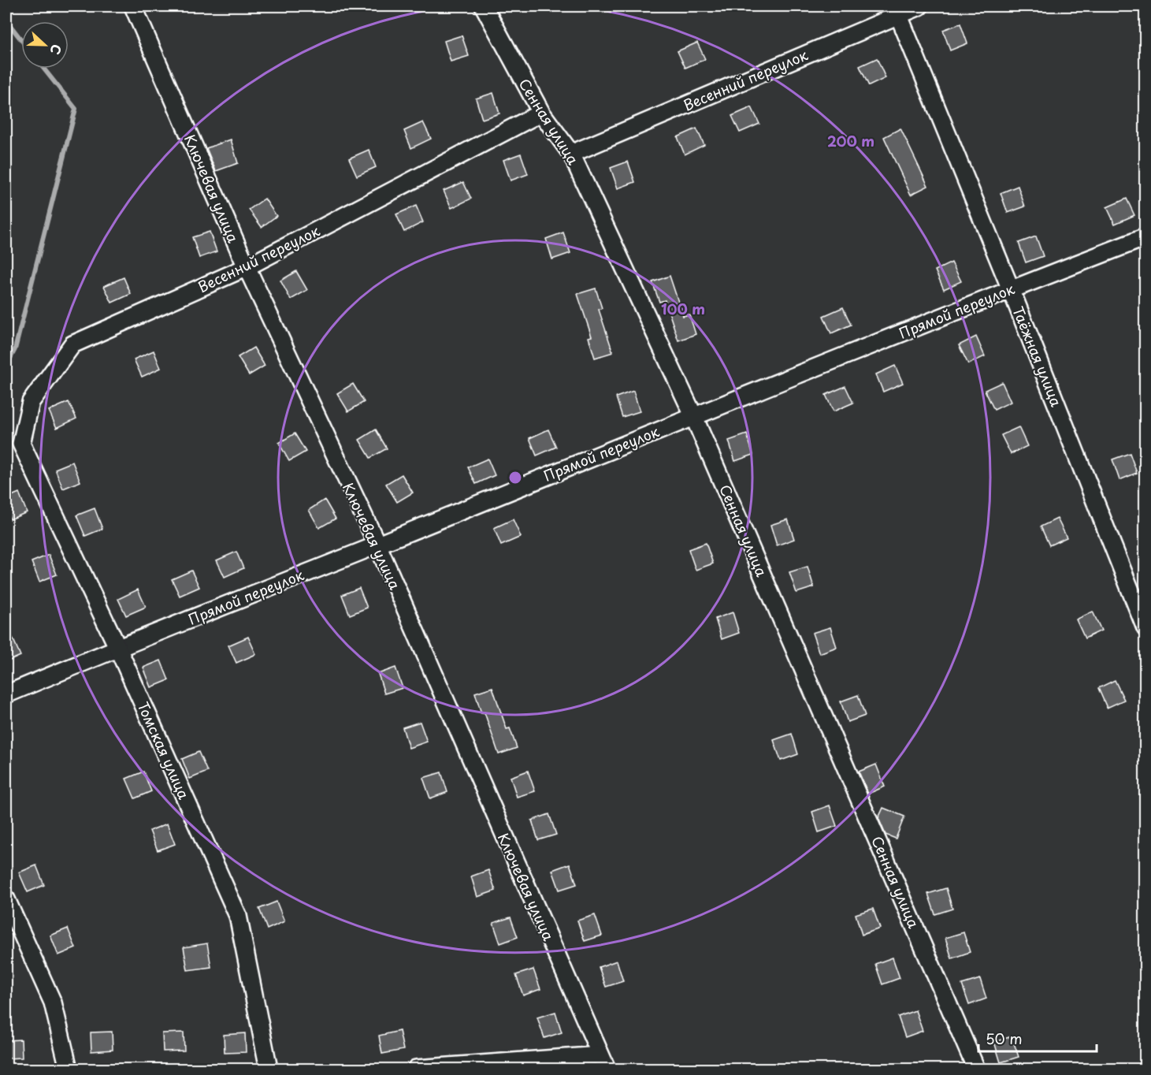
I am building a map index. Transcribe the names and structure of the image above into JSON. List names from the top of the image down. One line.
{"streets":{"street":["Весенний переулок","Сенная улица","Ключевая улица","Прямой переулок","Таёжная улица","Томская улица"]},"crossings":[["Весенний переулок","Сенная улица"],["Весенний переулок","Ключевая улица"],["Весенний переулок","Таёжная улица"],["Весенний переулок","Томская улица"],["Сенная улица","Прямой переулок"],["Ключевая улица","Прямой переулок"],["Прямой переулок","Таёжная улица"],["Прямой переулок","Томская улица"]],"scale_bar":"50 m","north":"right","rings":["200 m","100 m"]}
